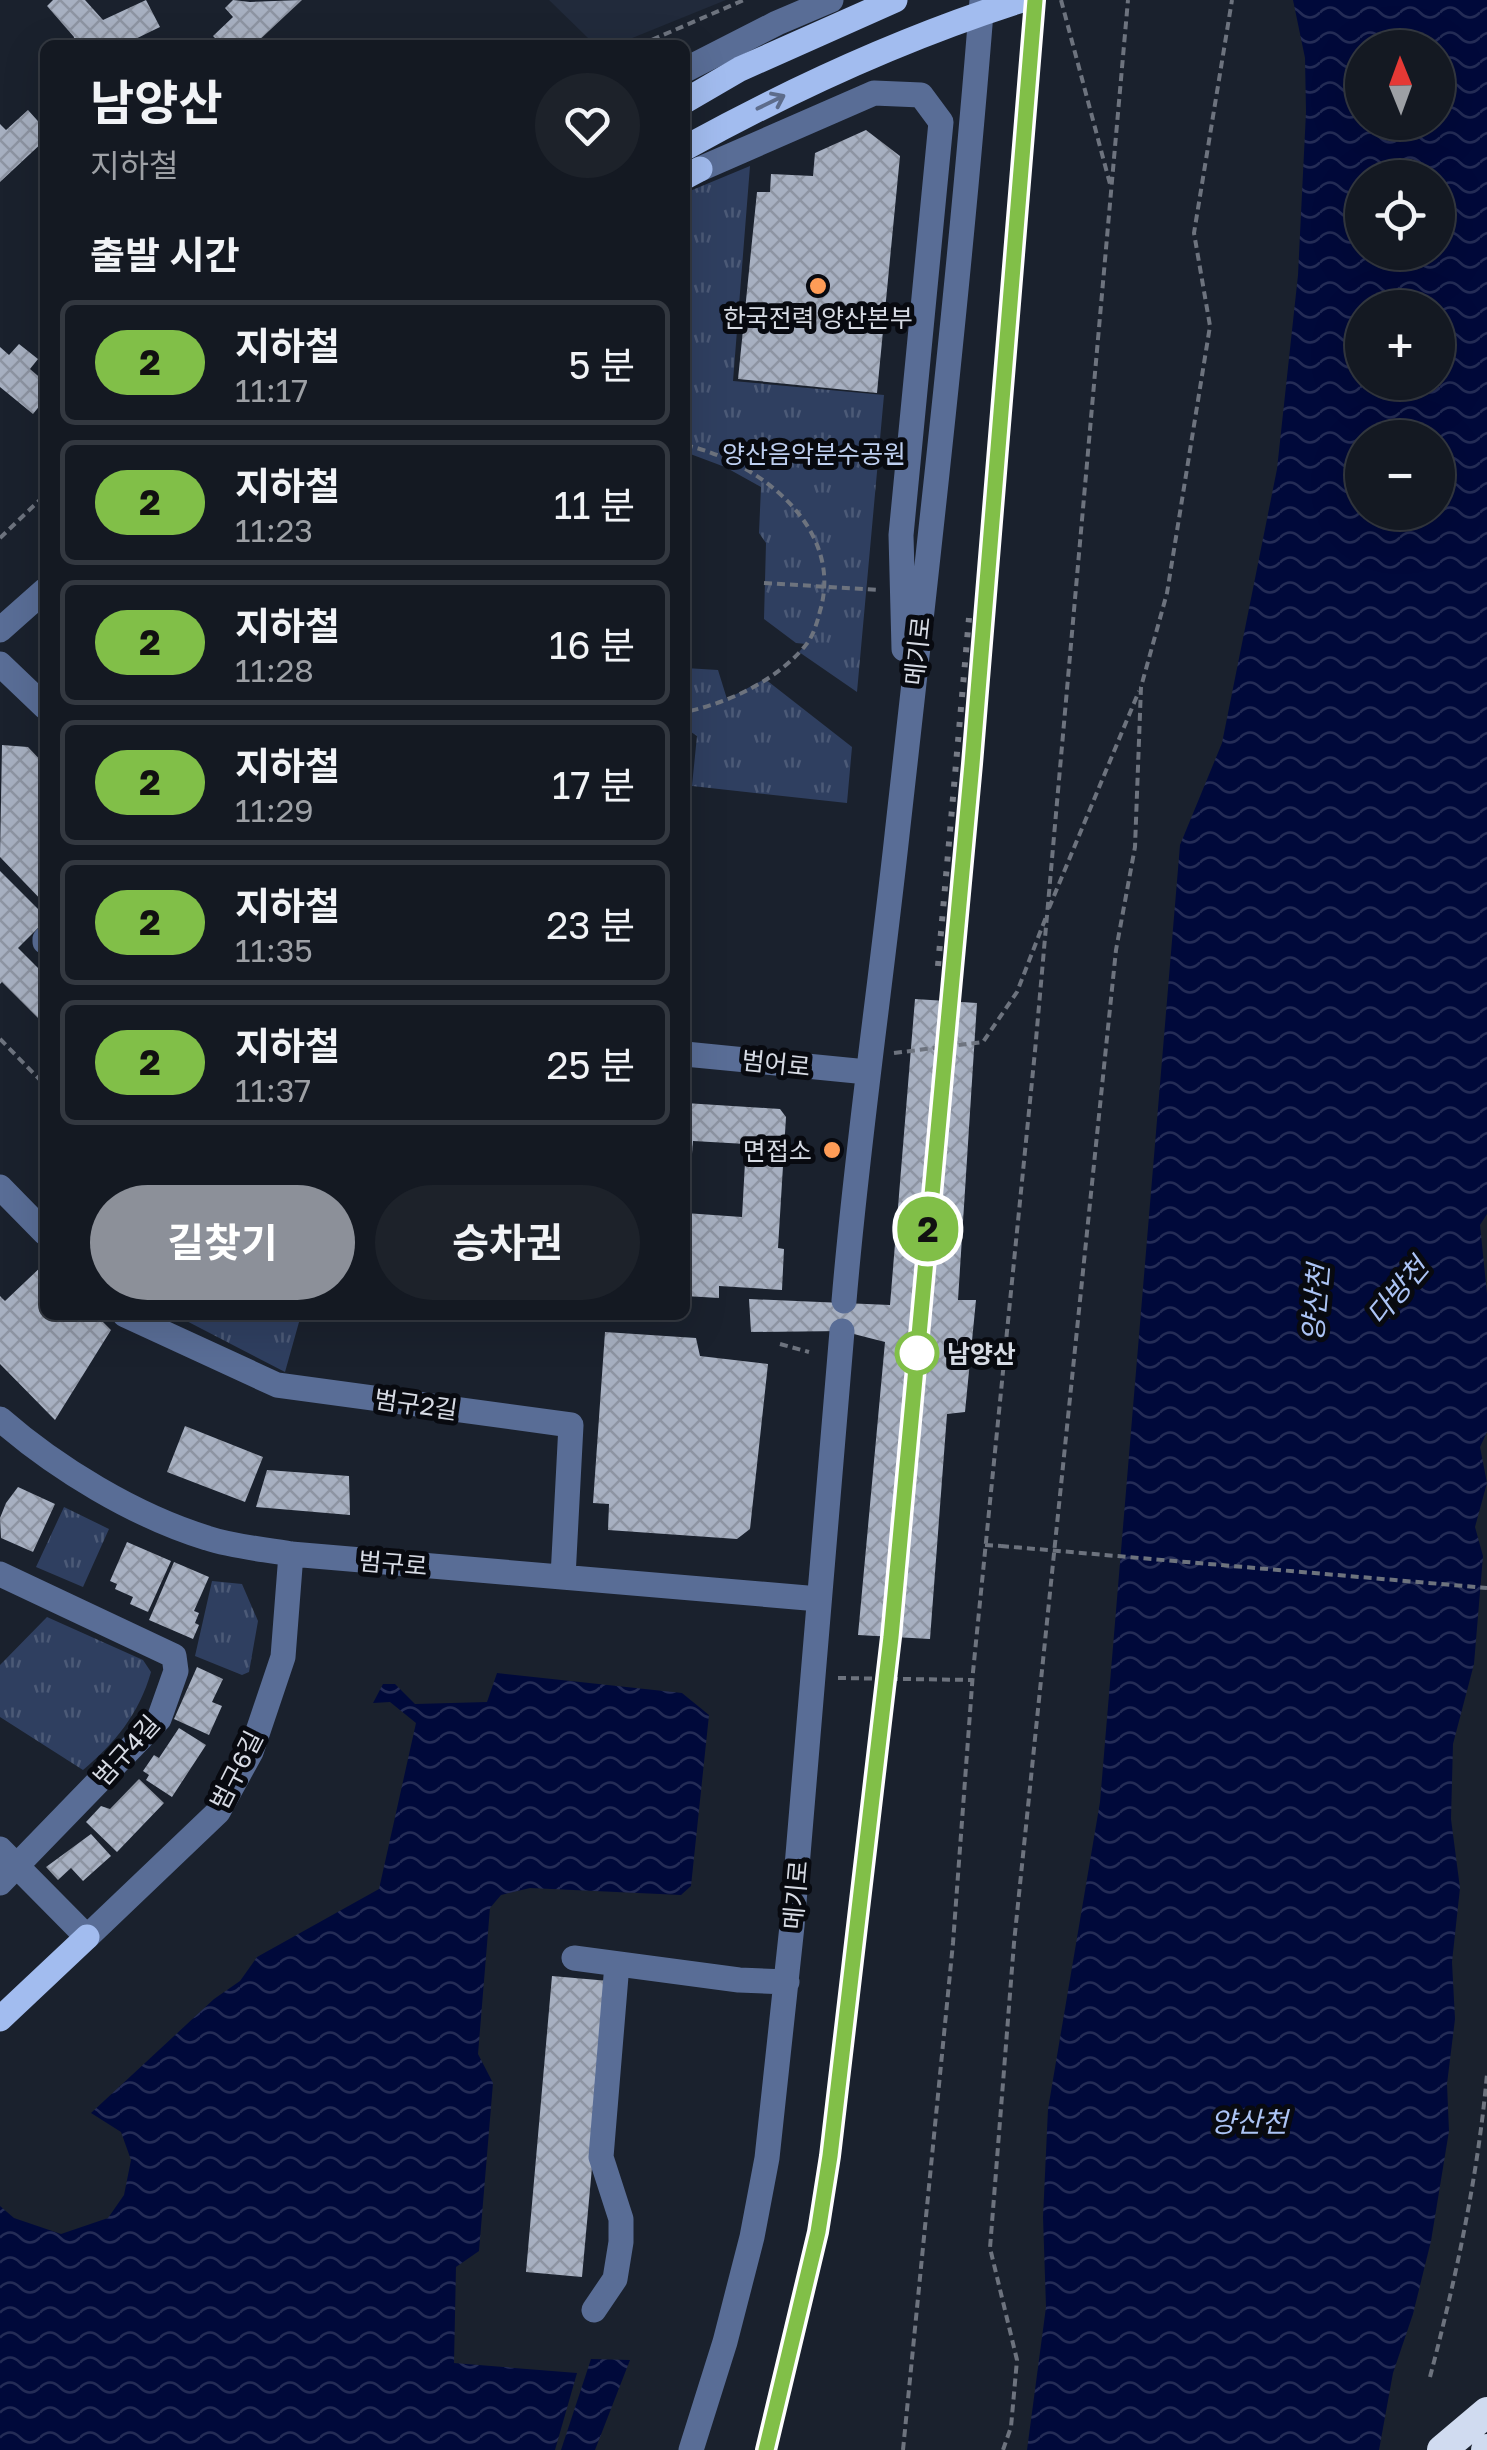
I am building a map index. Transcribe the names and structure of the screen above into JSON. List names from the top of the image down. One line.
{"streets":{"street":["메기로","범어로","범구2길","범구로","범구4길","범구6길"]},"crossings":[["메기로","범어로"],["메기로","범구로"],["범구2길","범구로"],["범구로","범구6길"]],"water":["다방천","양산천"],"parks":["양산음악분수공원"],"places":["한국전력 양산본부","면접소","남양산"],"lines":["metro line 2"],"north":"top","page":{"on_map":"2","map_buttons":["+","−"],"heading":[["남양산","지하철"],"출발 시간"],"list":[{"mark":"2","name":"지하철","note":"11:17","value":"5 분"},{"mark":"2","name":"지하철","note":"11:23","value":"11 분"},{"mark":"2","name":"지하철","note":"11:28","value":"16 분"},{"mark":"2","name":"지하철","note":"11:29","value":"17 분"},{"mark":"2","name":"지하철","note":"11:35","value":"23 분"},{"mark":"2","name":"지하철","note":"11:37","value":"25 분"}],"buttons":["길찾기","승차권"]}}
